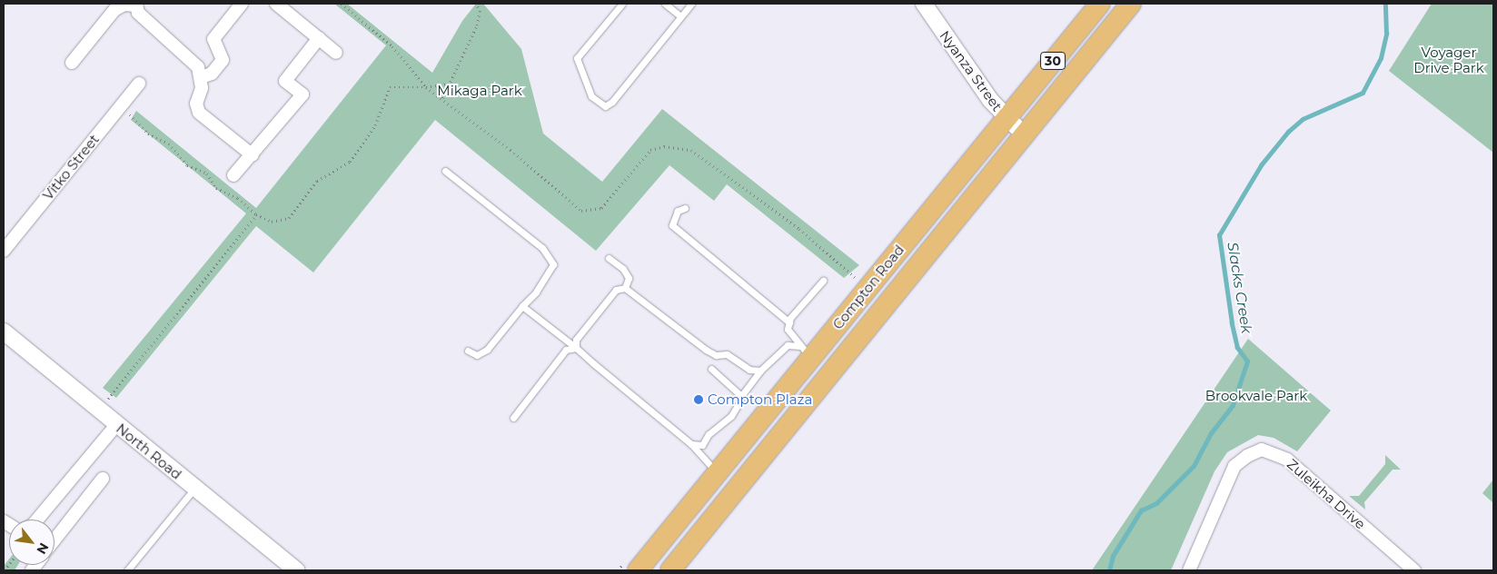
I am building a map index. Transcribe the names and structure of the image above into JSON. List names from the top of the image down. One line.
{"streets":{"main road":["30","Compton Road"],"street":["Nyanza Street","Vitko Street","North Road","Zuleikha Drive"]},"crossings":[["Nyanza Street","Compton Road"]],"water":["Slacks Creek"],"parks":["Voyager Drive Park","Mikaga Park","Brookvale Park"],"places":["Compton Plaza"],"north":"bottom right"}
